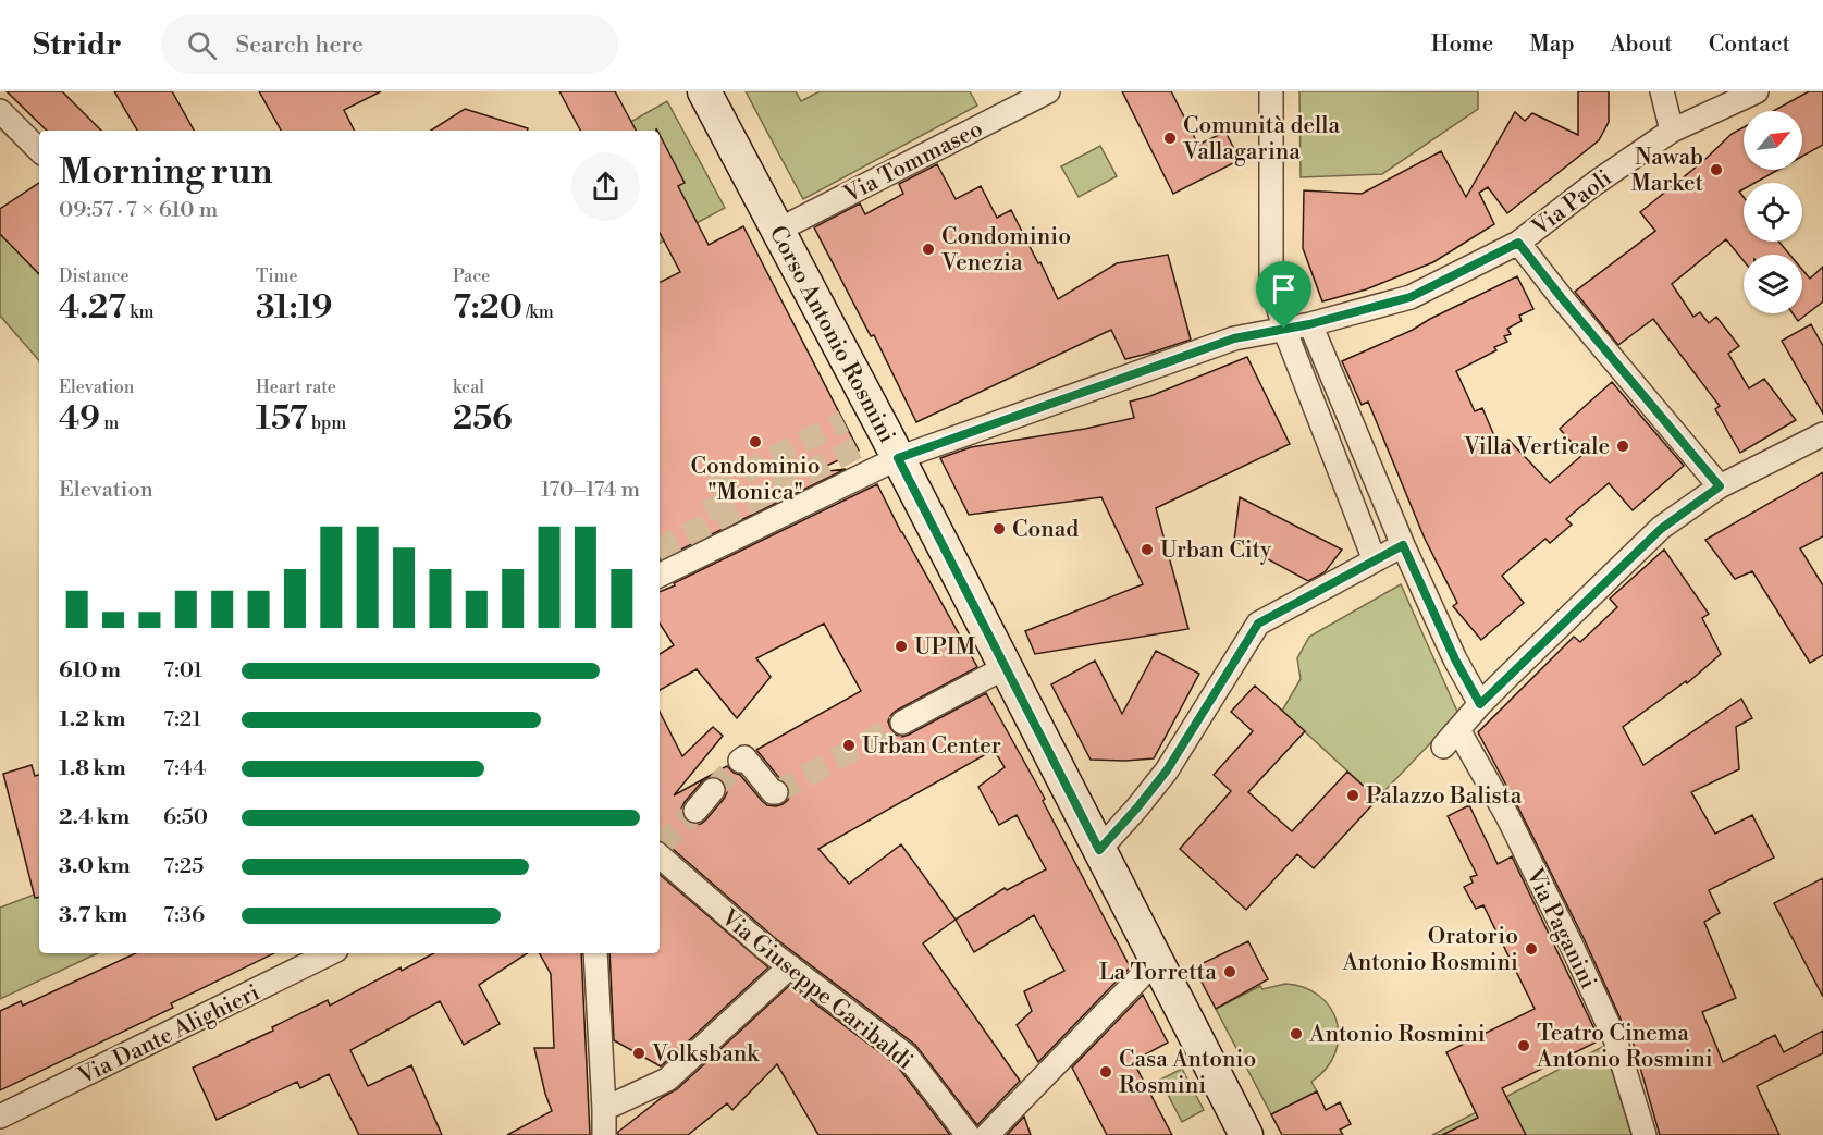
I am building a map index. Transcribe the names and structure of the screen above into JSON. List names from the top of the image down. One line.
{"streets":{"main road":["Corso Antonio Rosmini"],"street":["Via Tommaseo","Via Paoli","Via Paganini","Via Giuseppe Garibaldi","Via Dante Alighieri"]},"crossings":[["Via Tommaseo","Corso Antonio Rosmini"],["Via Paoli","Corso Antonio Rosmini"]],"places":["Comunità della Vallagarina","Nawab Market","Condominio Venezia","Condominio \"Monica\"","Villa Verticale","Conad","Urban City","UPIM","Urban Center","Palazzo Balista","Oratorio Antonio Rosmini","La Torretta","Antonio Rosmini","Teatro Cinema Antonio Rosmini","Volksbank","Casa Antonio Rosmini"],"north":"top right","page":{"header":"Stridr","search":"Search here","nav":["Home","Map","About","Contact"],"heading":["Morning run","09:57 · 7 × 610 m"],"stats":[["Distance","4.27 km"],["Time","31:19"],["Pace","7:20 /km"],["Elevation","49 m"],["Heart rate","157 bpm"],["kcal","256"]],"chart":["Elevation","170–174 m"],"list":[{"name":"610 m","note":"7:01"},{"name":"1.2 km","note":"7:21"},{"name":"1.8 km","note":"7:44"},{"name":"2.4 km","note":"6:50"},{"name":"3.0 km","note":"7:25"},{"name":"3.7 km","note":"7:36"}]}}
